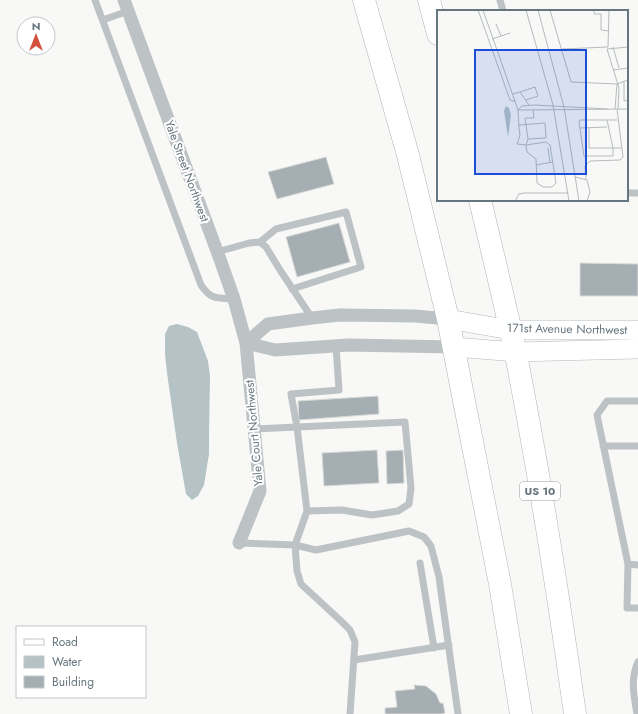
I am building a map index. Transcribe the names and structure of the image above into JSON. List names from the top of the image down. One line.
{"streets":{"highway":["US 10"],"street":["Yale Street Northwest","171st Avenue Northwest","Yale Court Northwest"]},"crossings":[["Yale Street Northwest","Yale Court Northwest"],["171st Avenue Northwest","US 10"]],"legend":["Road","Water","Building"],"north":"top"}
